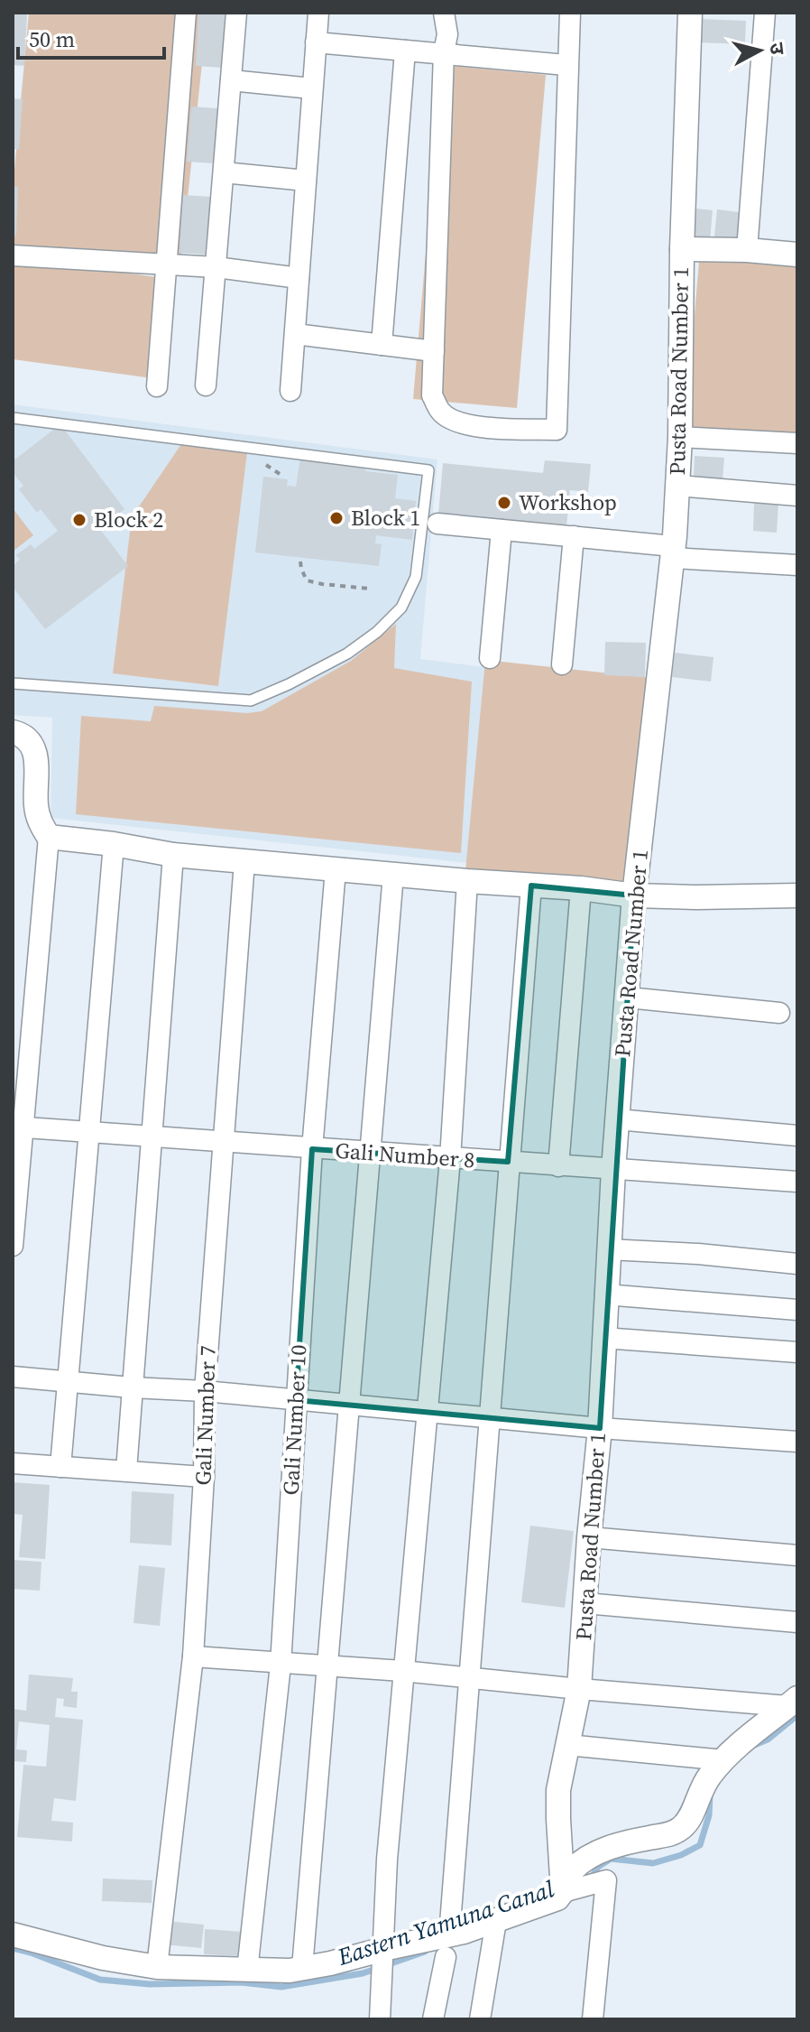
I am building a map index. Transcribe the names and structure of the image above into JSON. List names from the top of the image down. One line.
{"streets":{"street":["Pusta Road Number 1","Gali Number 8","Gali Number 7","Gali Number 10"]},"crossings":[["Pusta Road Number 1","Gali Number 8"],["Gali Number 8","Gali Number 7"],["Gali Number 8","Gali Number 10"]],"water":["Eastern Yamuna Canal"],"places":["Workshop","Block 1","Block 2"],"scale_bar":"50 m","north":"right"}
